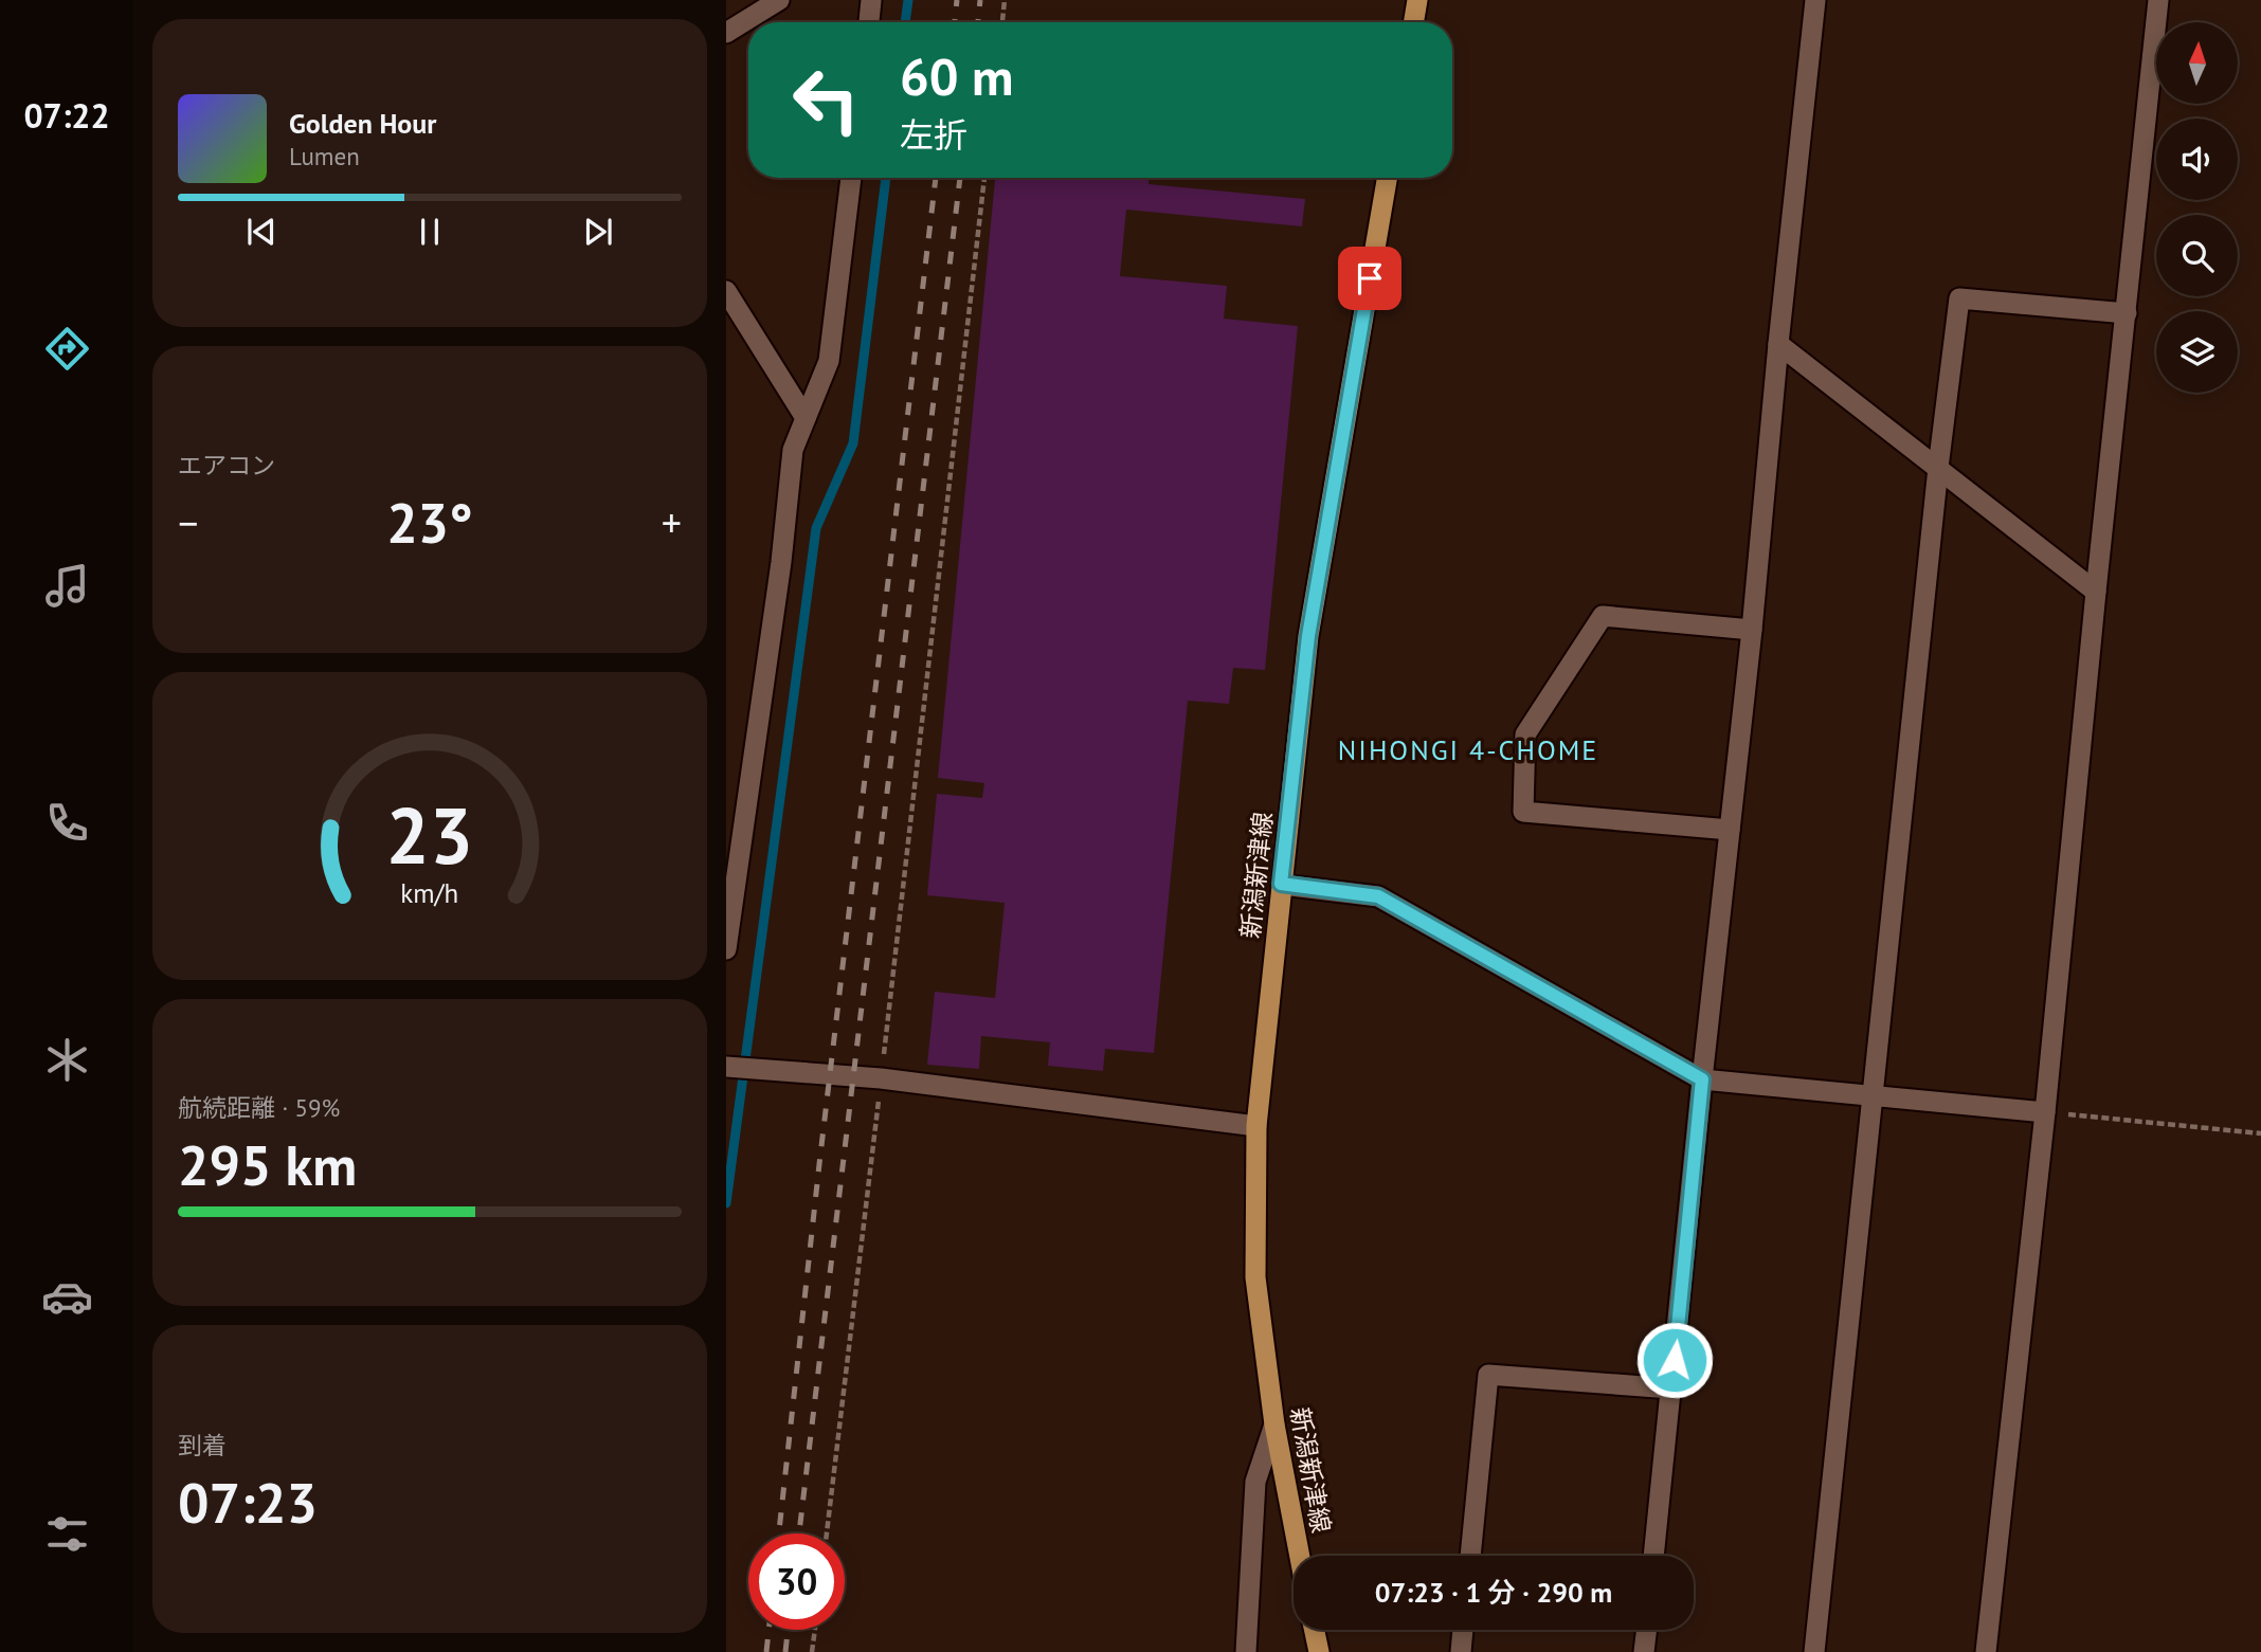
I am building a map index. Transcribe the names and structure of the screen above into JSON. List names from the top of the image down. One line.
{"streets":{"main road":["新潟新津線"]},"districts":["NIHONGI 4-CHOME"],"north":"top","page":{"tabs":"07:22","turn":["60 m","左折"],"song":["Golden Hour","Lumen"],"tile":["エアコン",["航続距離 · 59%","295 km"],["到着","07:23"]],"heat":["−","23°","+"],"limit":"30","trip":"07:23 · 1 分 · 290 m","gauge":["23","km/h"]}}
